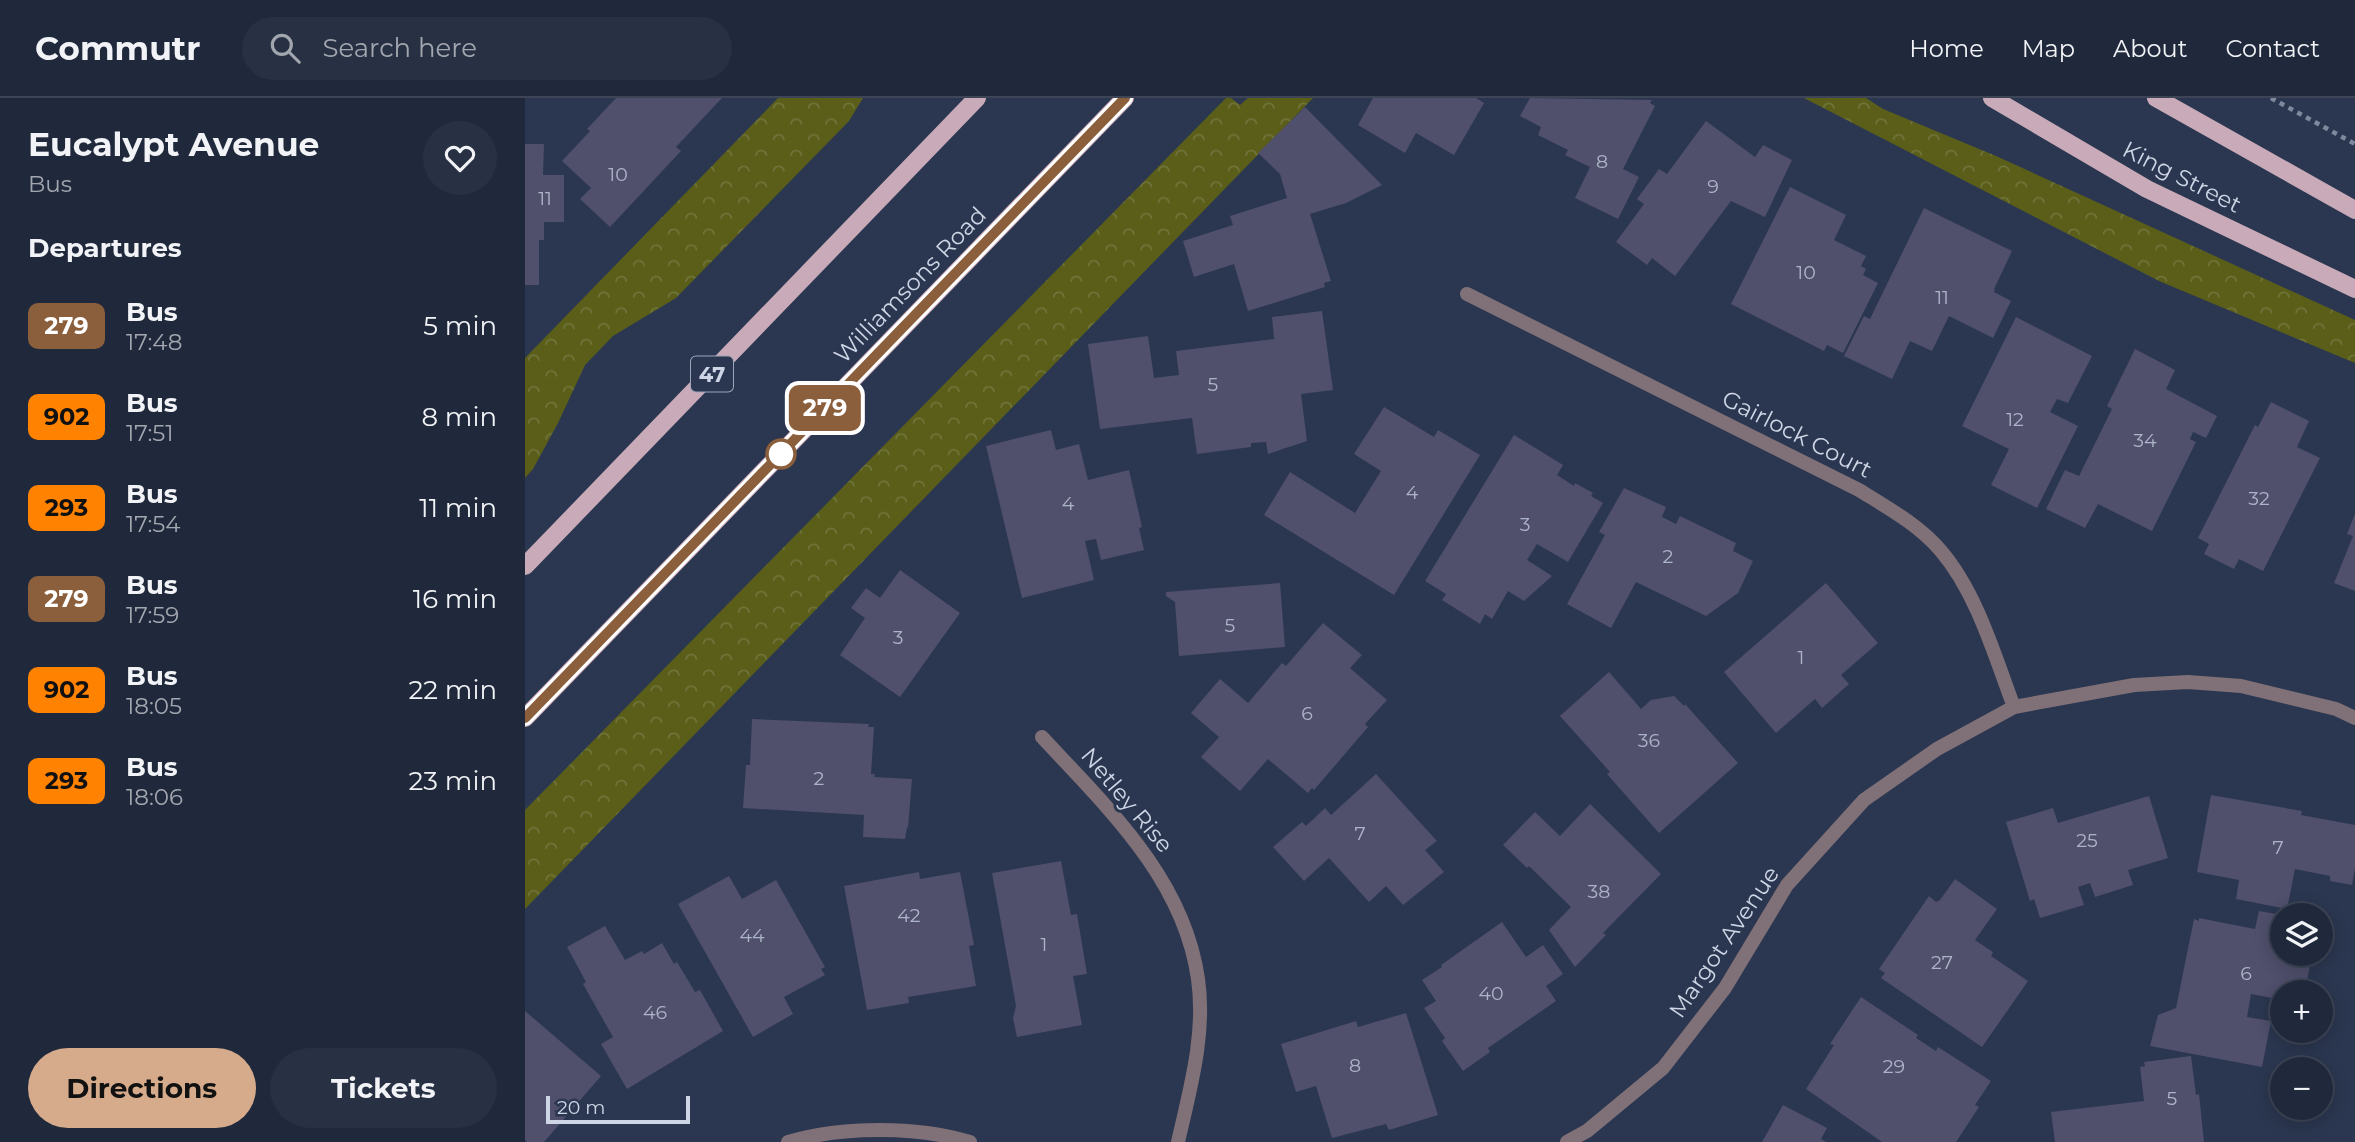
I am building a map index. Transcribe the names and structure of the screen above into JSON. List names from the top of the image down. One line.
{"streets":{"main road":["King Street","Williamsons Road","47"],"street":["Gairlock Court","Netley Rise","Margot Avenue"]},"crossings":[["Gairlock Court","Margot Avenue"]],"lines":["bus line 279"],"house_numbers":["8","10","9","11","10","11","5","12","34","4","32","4","3","2","5","3","1","6","36","2","7","25","7","38","42","44","1","27","6","40","46","8","29","5"],"scale_bar":"20 m","page":{"header":"Commutr","search":"Search here","nav":["Home","Map","About","Contact"],"heading":[["Eucalypt Avenue","Bus"],"Departures"],"on_map":"279","list":[{"mark":"279","name":"Bus","note":"17:48","value":"5 min"},{"mark":"902","name":"Bus","note":"17:51","value":"8 min"},{"mark":"293","name":"Bus","note":"17:54","value":"11 min"},{"mark":"279","name":"Bus","note":"17:59","value":"16 min"},{"mark":"902","name":"Bus","note":"18:05","value":"22 min"},{"mark":"293","name":"Bus","note":"18:06","value":"23 min"}],"map_buttons":["+","−"],"buttons":["Directions","Tickets"],"scale":"20 m"}}
